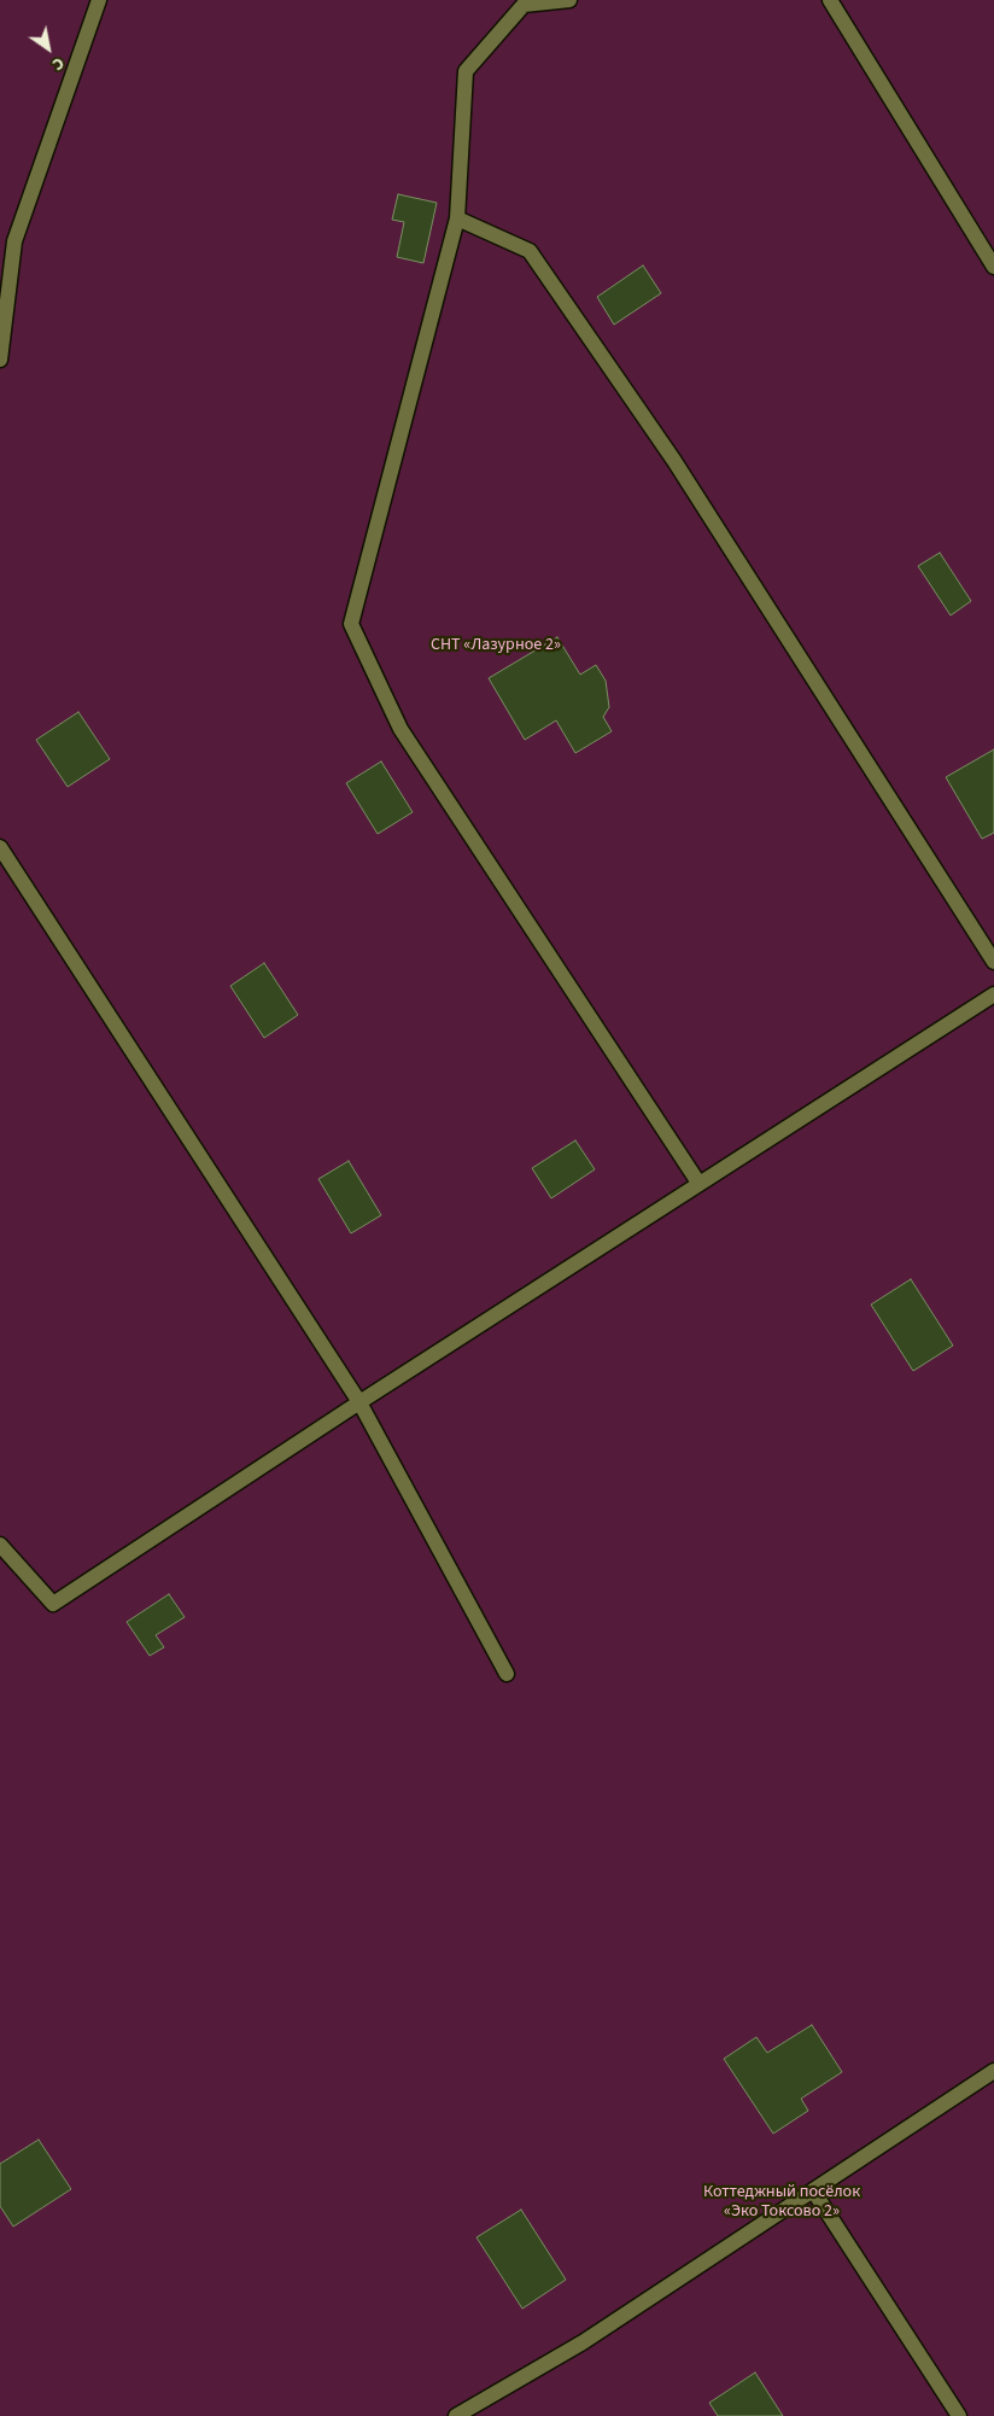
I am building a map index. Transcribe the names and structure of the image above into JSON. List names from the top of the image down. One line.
{"parks":["СНТ «Лазурное 2»","Коттеджный посёлок «Эко Токсово 2»"],"north":"bottom right"}
